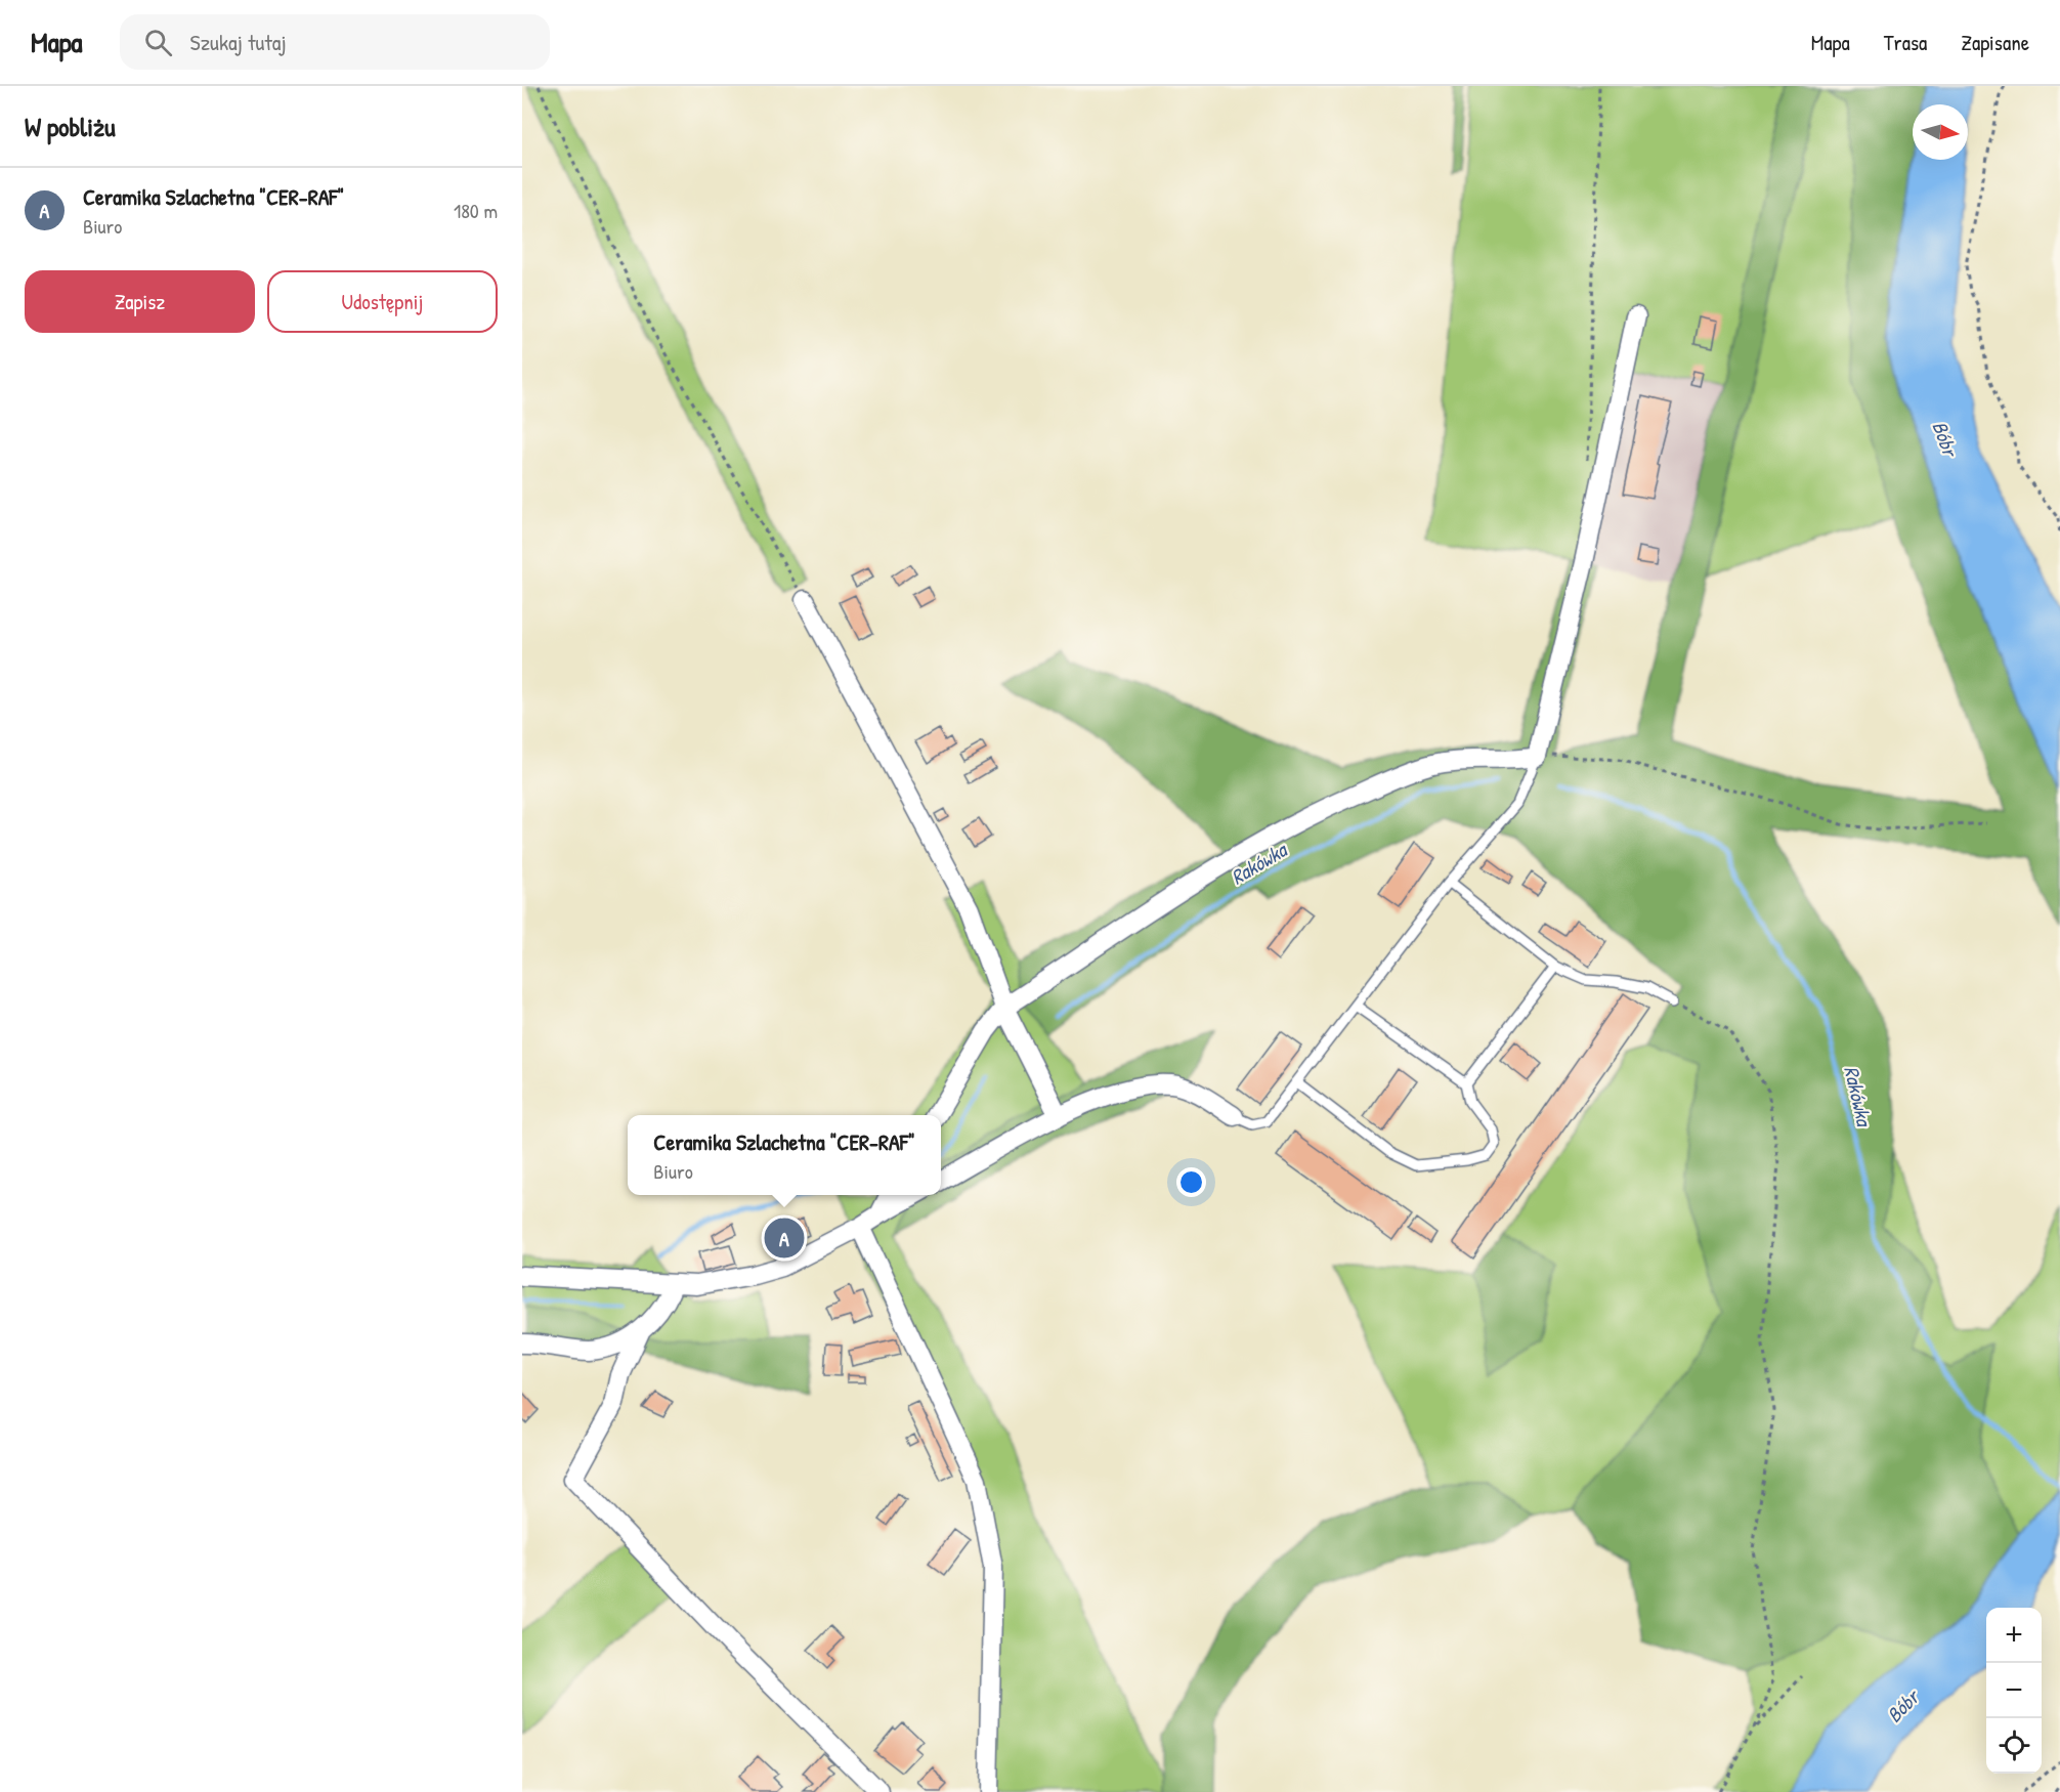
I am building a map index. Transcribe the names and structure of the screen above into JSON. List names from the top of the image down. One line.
{"water":["Bóbr","Rakówka"],"north":"right","page":{"header":"Mapa","search":"Szukaj tutaj","nav":["Mapa","Trasa","Zapisane"],"heading":"W pobliżu","list":[{"mark":"A","name":"Ceramika Szlachetna \"CER-RAF\"","note":"Biuro","value":"180 m"}],"buttons":["Zapisz","Udostępnij"],"popup":["Ceramika Szlachetna \"CER-RAF\"","Biuro"],"pins":"A","map_buttons":["+","−"]}}
